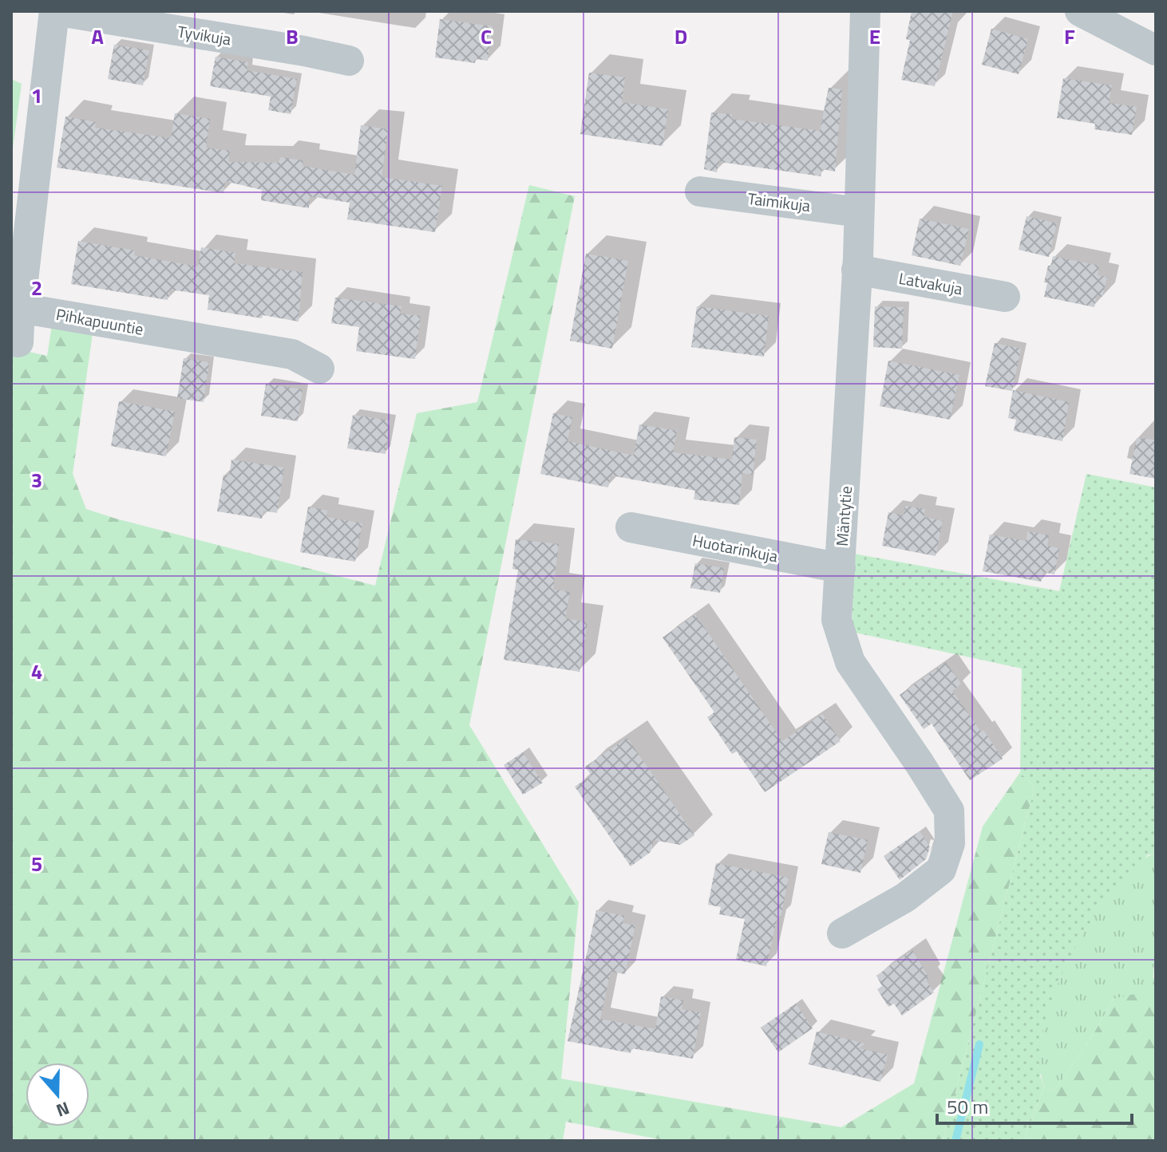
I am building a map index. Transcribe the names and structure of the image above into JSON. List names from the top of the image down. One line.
{"streets":{"street":["Tyvikuja","Taimikuja","Latvakuja","Pihkapuuntie","Mäntytie","Huotarinkuja"]},"crossings":[["Taimikuja","Mäntytie"],["Latvakuja","Mäntytie"],["Mäntytie","Huotarinkuja"]],"scale_bar":"50 m","north":"bottom","grid":{"columns":["A","B","C","D","E","F"],"rows":["1","2","3","4","5"]}}
